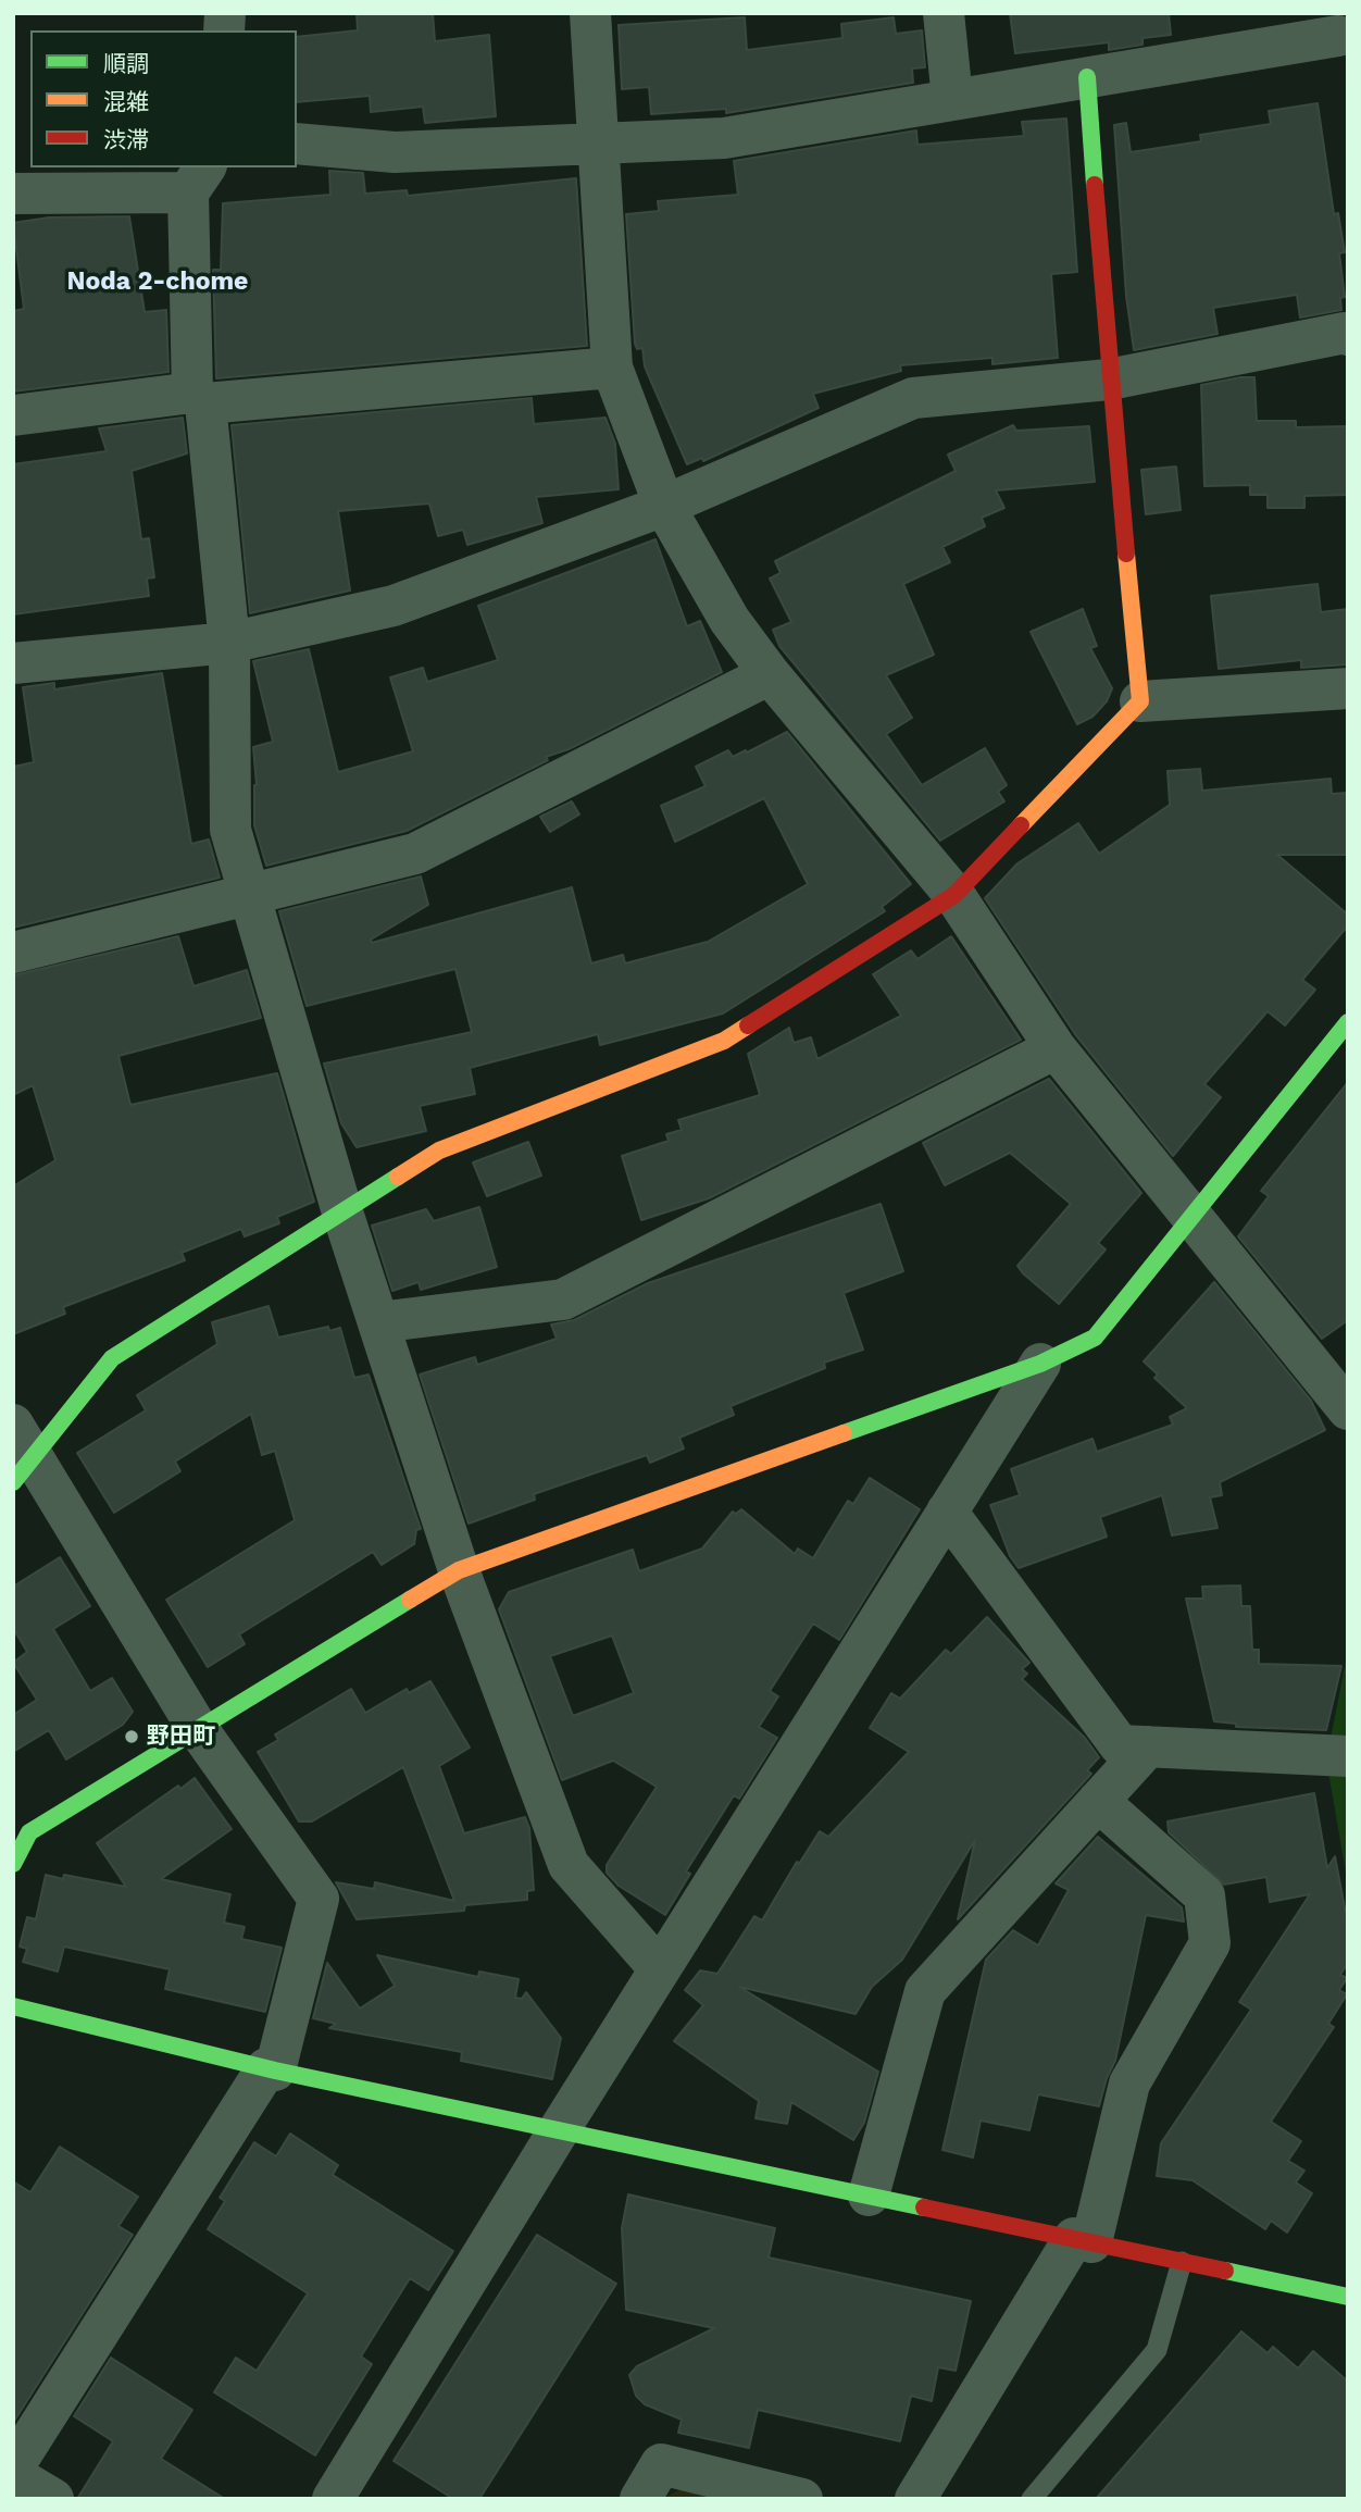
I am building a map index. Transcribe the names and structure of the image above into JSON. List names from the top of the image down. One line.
{"districts":["Noda 2-chome"],"places":["野田町"],"legend":["順調","混雑","渋滞"]}
